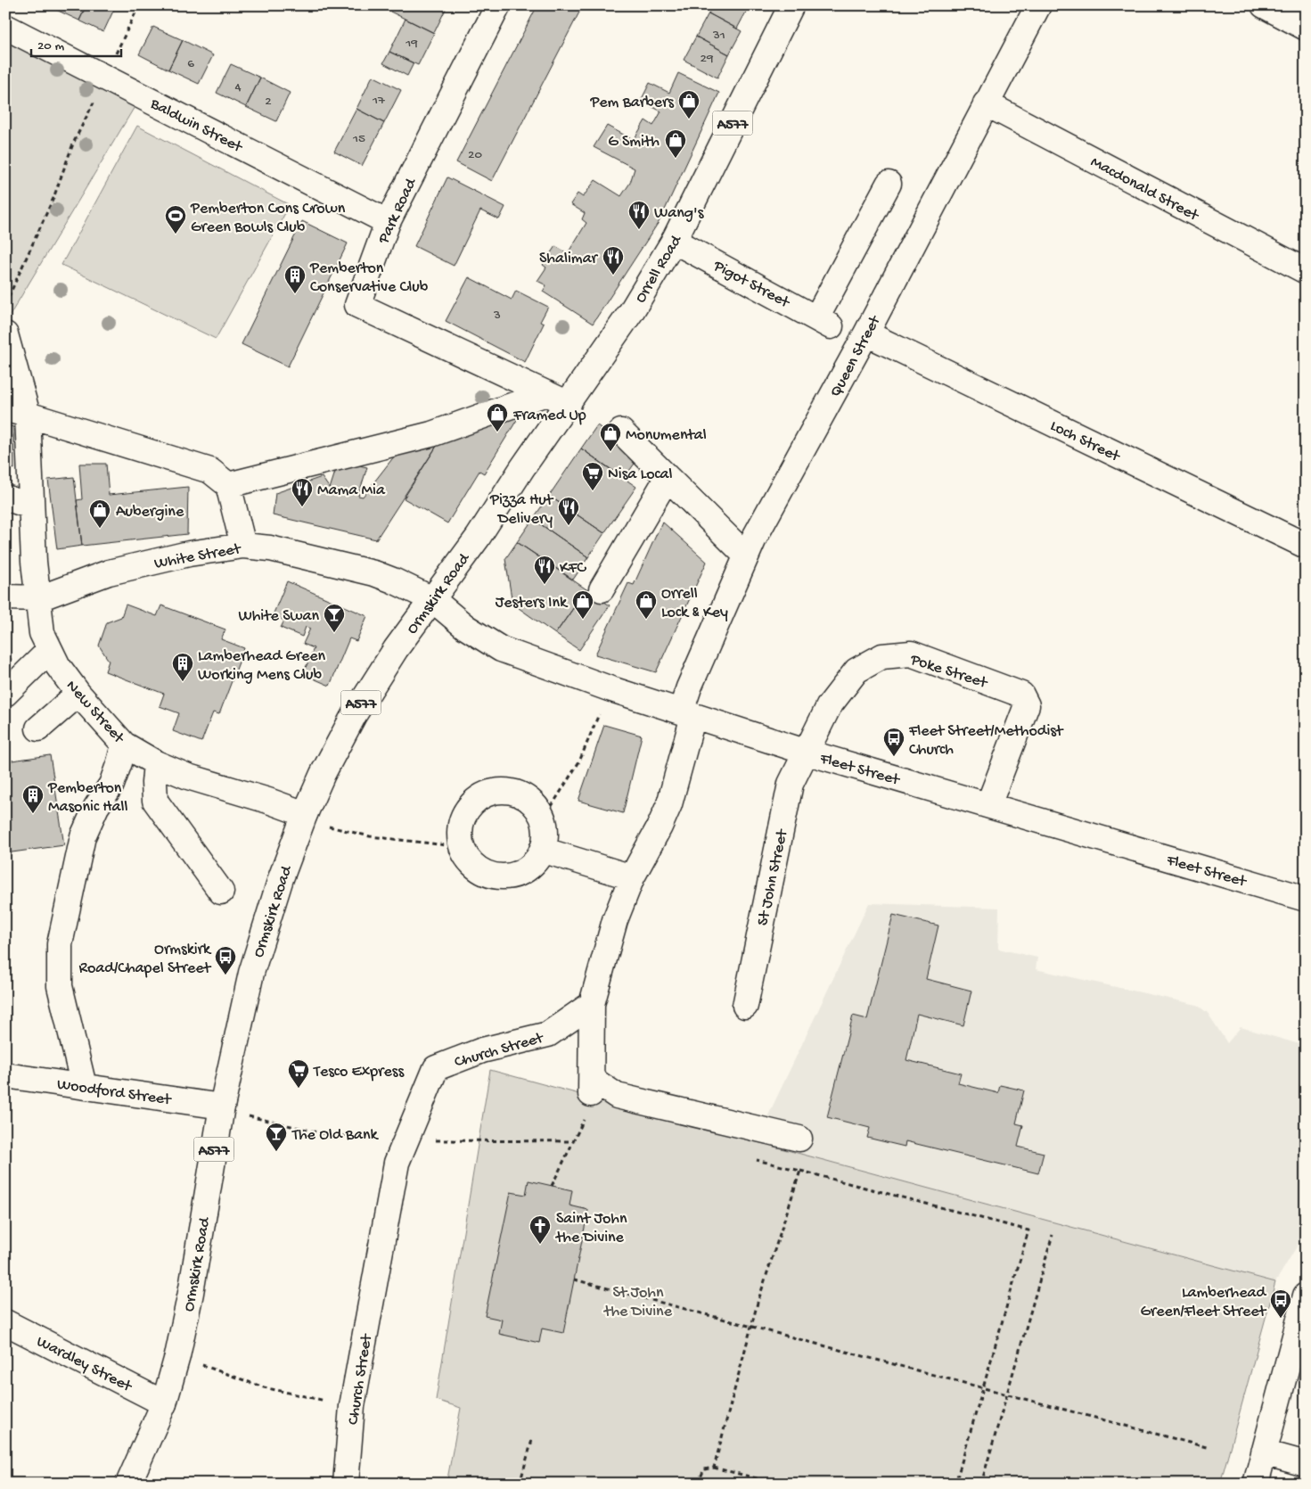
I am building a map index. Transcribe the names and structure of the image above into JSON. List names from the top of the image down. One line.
{"streets":{"main road":["A577","Baldwin Street","Macdonald Street","Park Road","Orrell Road","Pigot Street","Queen Street","Loch Street","White Street","Ormskirk Road","Poke Street","New Street","Fleet Street","St John Street","Church Street","Woodford Street","Wardley Street"]},"crossings":[["Baldwin Street","Park Road"],["Macdonald Street","Queen Street"],["Park Road","Orrell Road"],["Park Road","Ormskirk Road"],["Orrell Road","Pigot Street"],["Orrell Road","Ormskirk Road"],["Queen Street","Loch Street"],["Queen Street","Fleet Street"],["White Street","Ormskirk Road"],["White Street","New Street"],["White Street","Fleet Street"],["Ormskirk Road","New Street"],["Ormskirk Road","Fleet Street"],["Ormskirk Road","Woodford Street"],["Ormskirk Road","Wardley Street"],["Poke Street","Fleet Street"],["Poke Street","St John Street"],["Fleet Street","St John Street"]],"parks":["St John the Divine"],"places":{"shop":["Pem Barbers","G Smith","Framed Up","Monumental","Aubergine","Jesters Ink","Orrell Lock & Key"],"restaurant":["Wang's","Shalimar","Mama Mia","Pizza Hut Delivery","KFC"],"sports":["Pemberton Cons Crown Green Bowls Club"],"building":["Pemberton Conservative Club","Lamberhead Green Working Mens Club","Pemberton Masonic Hall"],"supermarket":["Nisa Local","Tesco Express"],"bar":["White Swan","The Old Bank"],"bus stop":["Fleet Street/Methodist Church","Ormskirk Road/Chapel Street","Lamberhead Green/Fleet Street"],"church":["Saint John the Divine"]},"house_numbers":["31","19","29","6","4","17","2","15","20","3"],"scale_bar":"20 m"}
